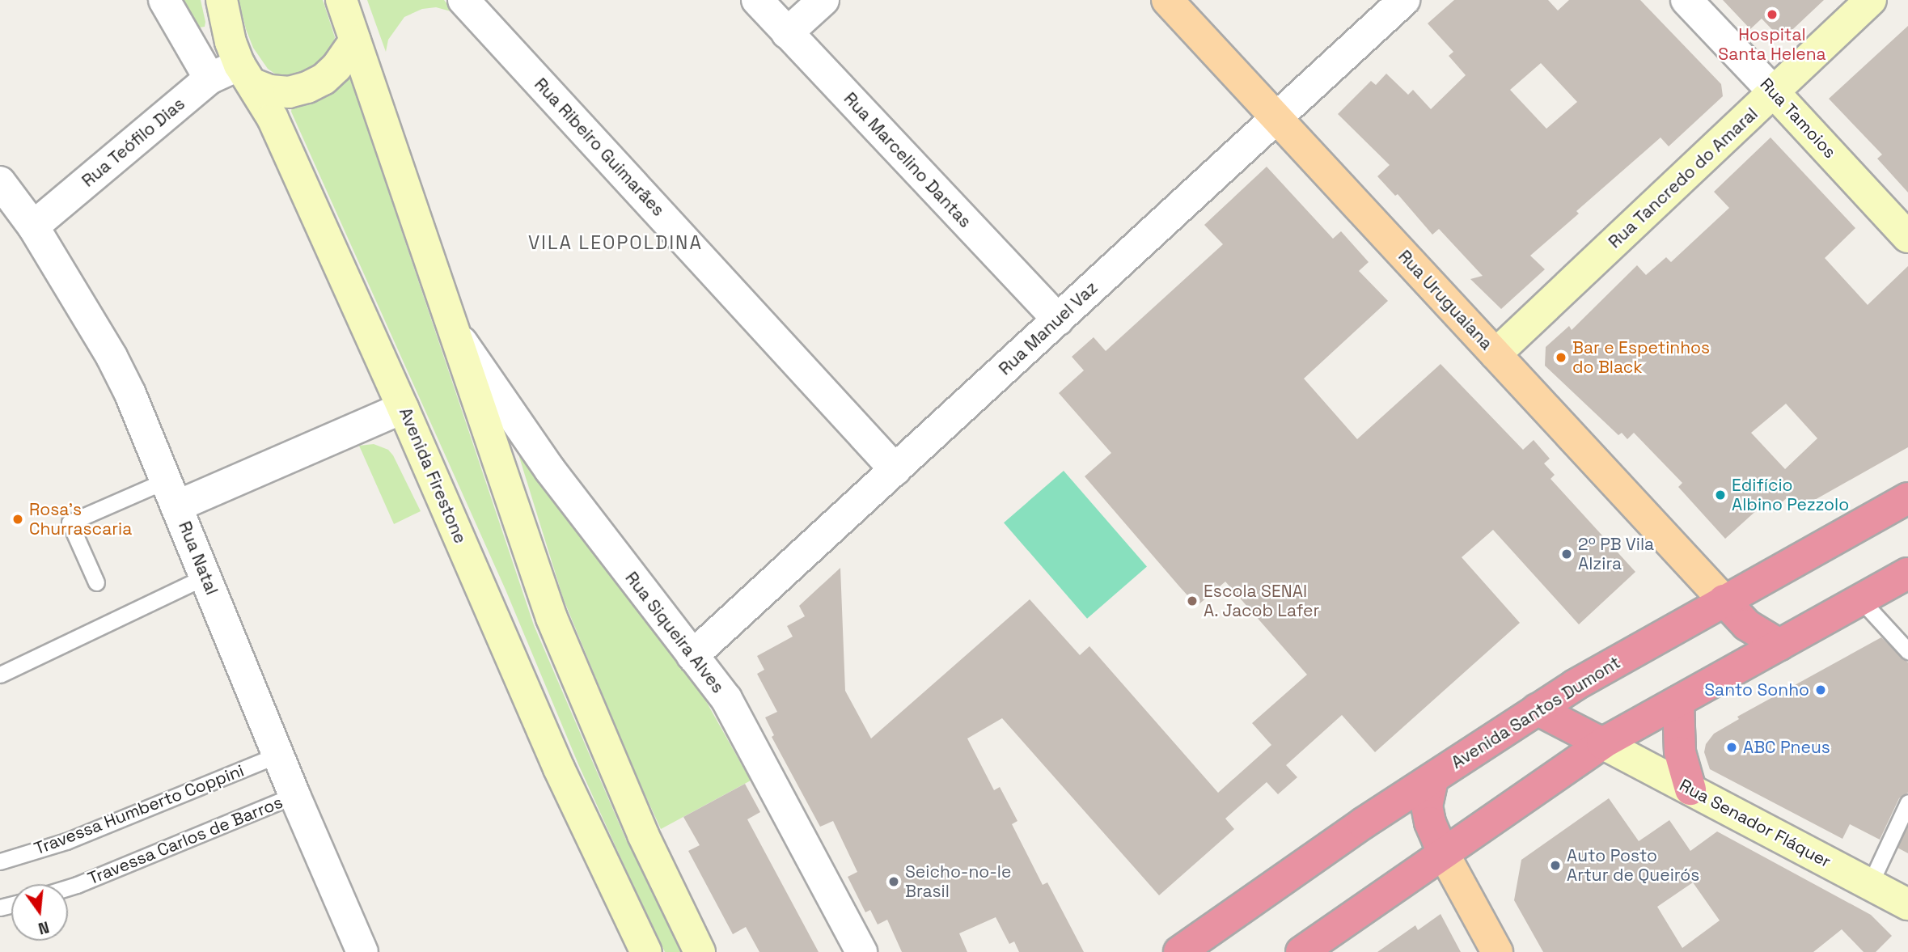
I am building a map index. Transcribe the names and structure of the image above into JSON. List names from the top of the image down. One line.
{"streets":{"highway":["Avenida Santos Dumont"],"main road":["Rua Tamoios","Rua Tancredo do Amaral","Rua Uruguaiana","Avenida Firestone","Rua Senador Fláquer"],"street":["Rua Teófilo Dias","Rua Ribeiro Guimarães","Rua Marcelino Dantas","Rua Manuel Vaz","Rua Natal","Rua Siqueira Alves"],"lane":["Travessa Humberto Coppini","Travessa Carlos de Barros"]},"crossings":[["Rua Tamoios","Rua Tancredo do Amaral"],["Rua Teófilo Dias","Avenida Firestone"],["Rua Teófilo Dias","Rua Natal"],["Rua Ribeiro Guimarães","Rua Manuel Vaz"],["Rua Marcelino Dantas","Rua Manuel Vaz"],["Rua Tancredo do Amaral","Rua Uruguaiana"],["Rua Uruguaiana","Rua Manuel Vaz"],["Rua Uruguaiana","Avenida Santos Dumont"],["Rua Manuel Vaz","Rua Siqueira Alves"],["Rua Natal","Travessa Humberto Coppini"],["Rua Natal","Travessa Carlos de Barros"]],"districts":["VILA LEOPOLDINA"],"places":["Hospital Santa Helena","Bar e Espetinhos do Black","Edifício Albino Pezzolo","Rosa's Churrascaria","2º PB Vila Alzira","Escola SENAI A. Jacob Lafer","Santo Sonho","ABC Pneus","Auto Posto Artur de Queirós","Seicho-no-Ie Brasil"],"north":"bottom"}
